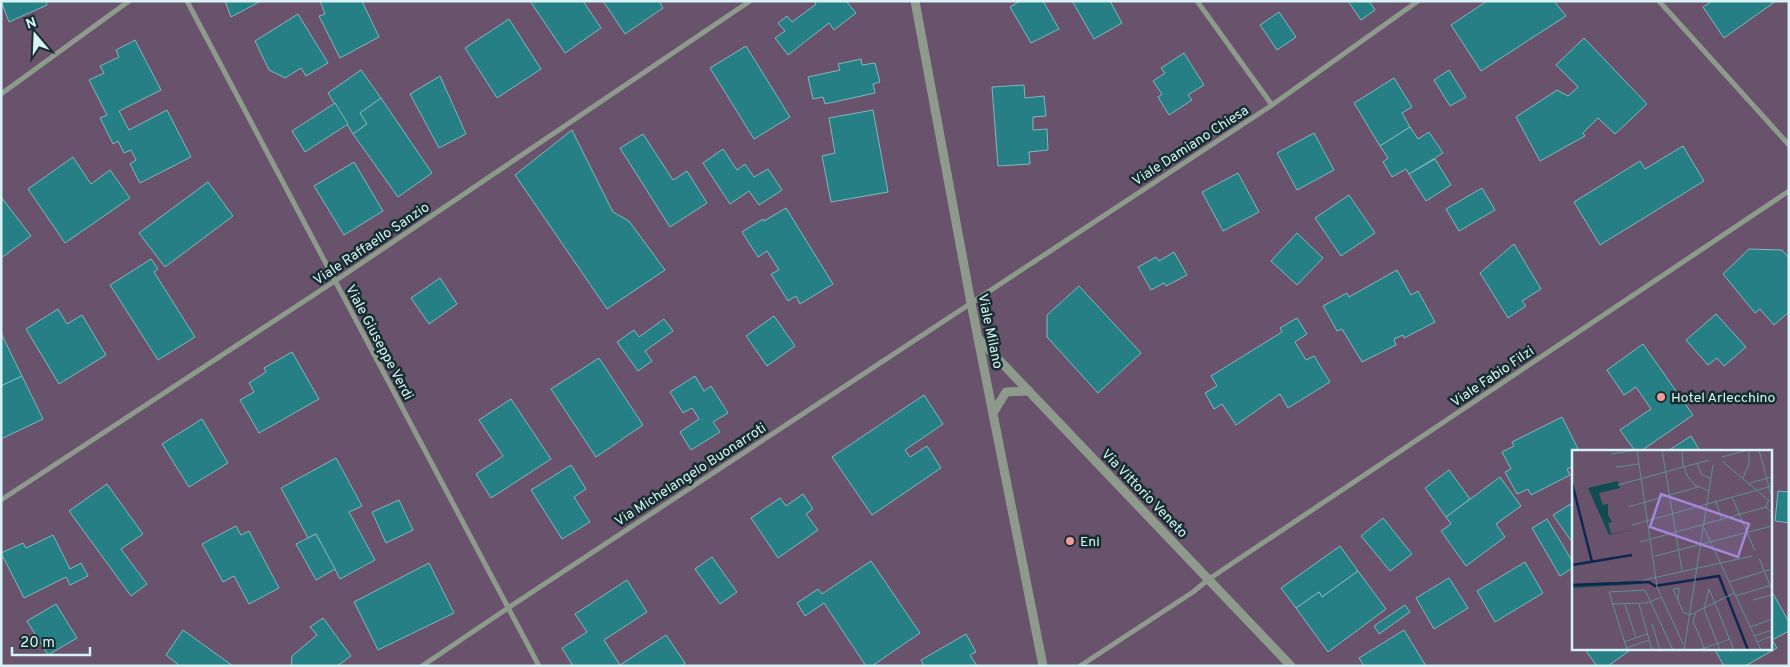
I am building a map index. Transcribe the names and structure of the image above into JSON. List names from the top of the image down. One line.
{"streets":{"street":["Viale Damiano Chiesa","Viale Raffaello Sanzio","Viale Milano","Viale Giuseppe Verdi","Viale Fabio Filzi","Via Michelangelo Buonarroti","Via Vittorio Veneto"]},"crossings":[["Viale Damiano Chiesa","Viale Milano"],["Viale Damiano Chiesa","Via Michelangelo Buonarroti"],["Viale Raffaello Sanzio","Viale Giuseppe Verdi"],["Viale Milano","Via Michelangelo Buonarroti"],["Viale Milano","Via Vittorio Veneto"],["Viale Giuseppe Verdi","Via Michelangelo Buonarroti"],["Viale Fabio Filzi","Via Vittorio Veneto"]],"places":["Hotel Arlecchino","Eni"],"scale_bar":"20 m","north":"top"}
